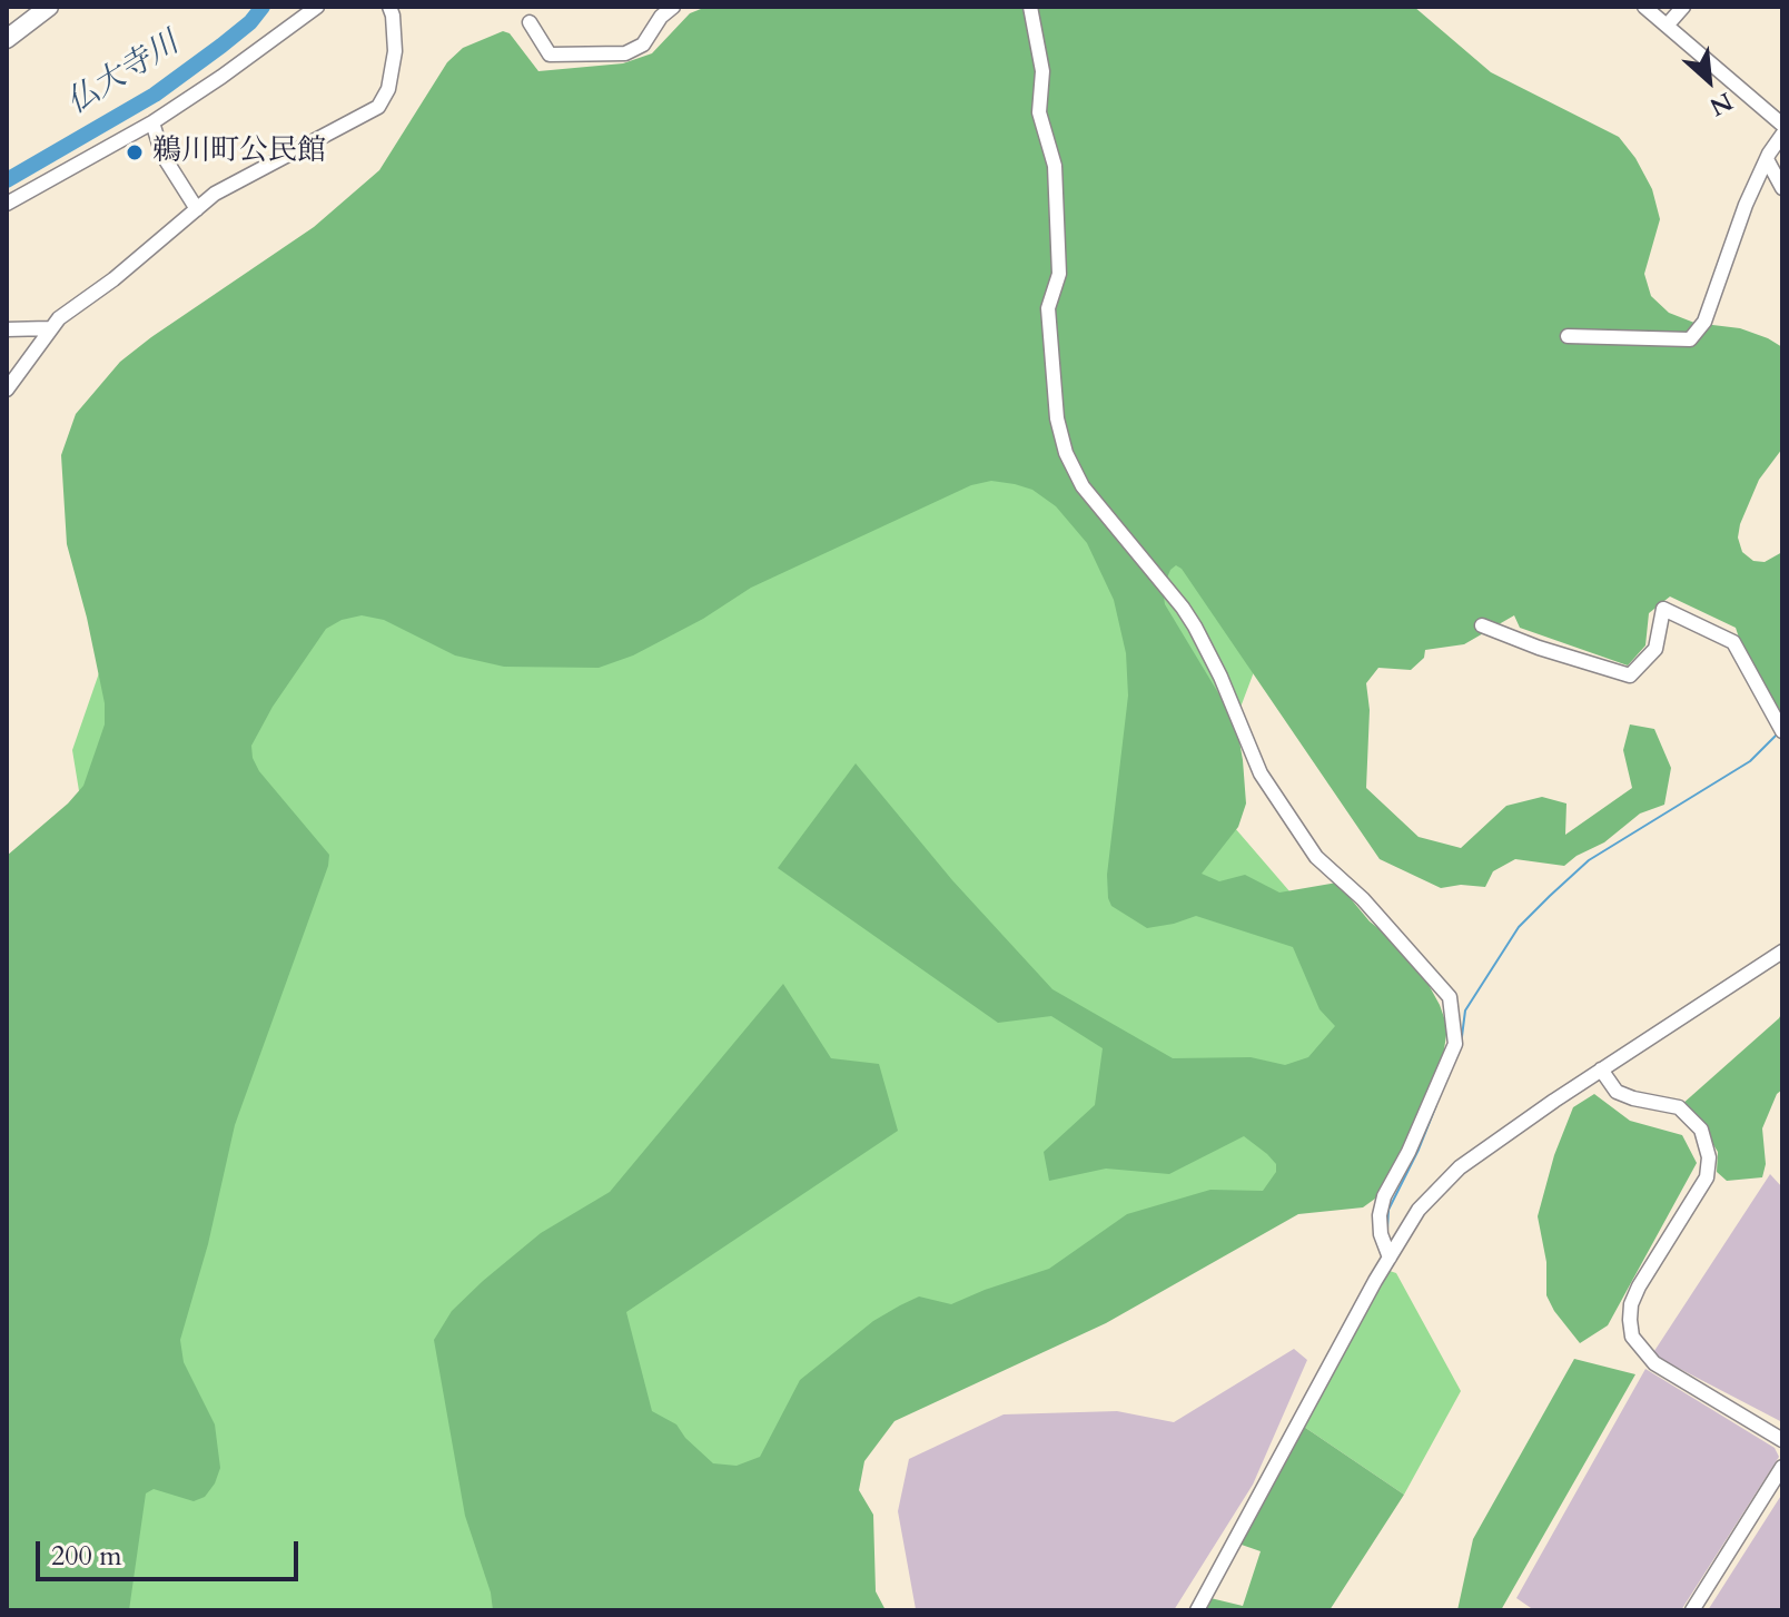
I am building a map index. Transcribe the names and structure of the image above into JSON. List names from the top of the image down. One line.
{"water":["仏大寺川"],"places":["鵜川町公民館"],"scale_bar":"200 m","north":"bottom right"}
